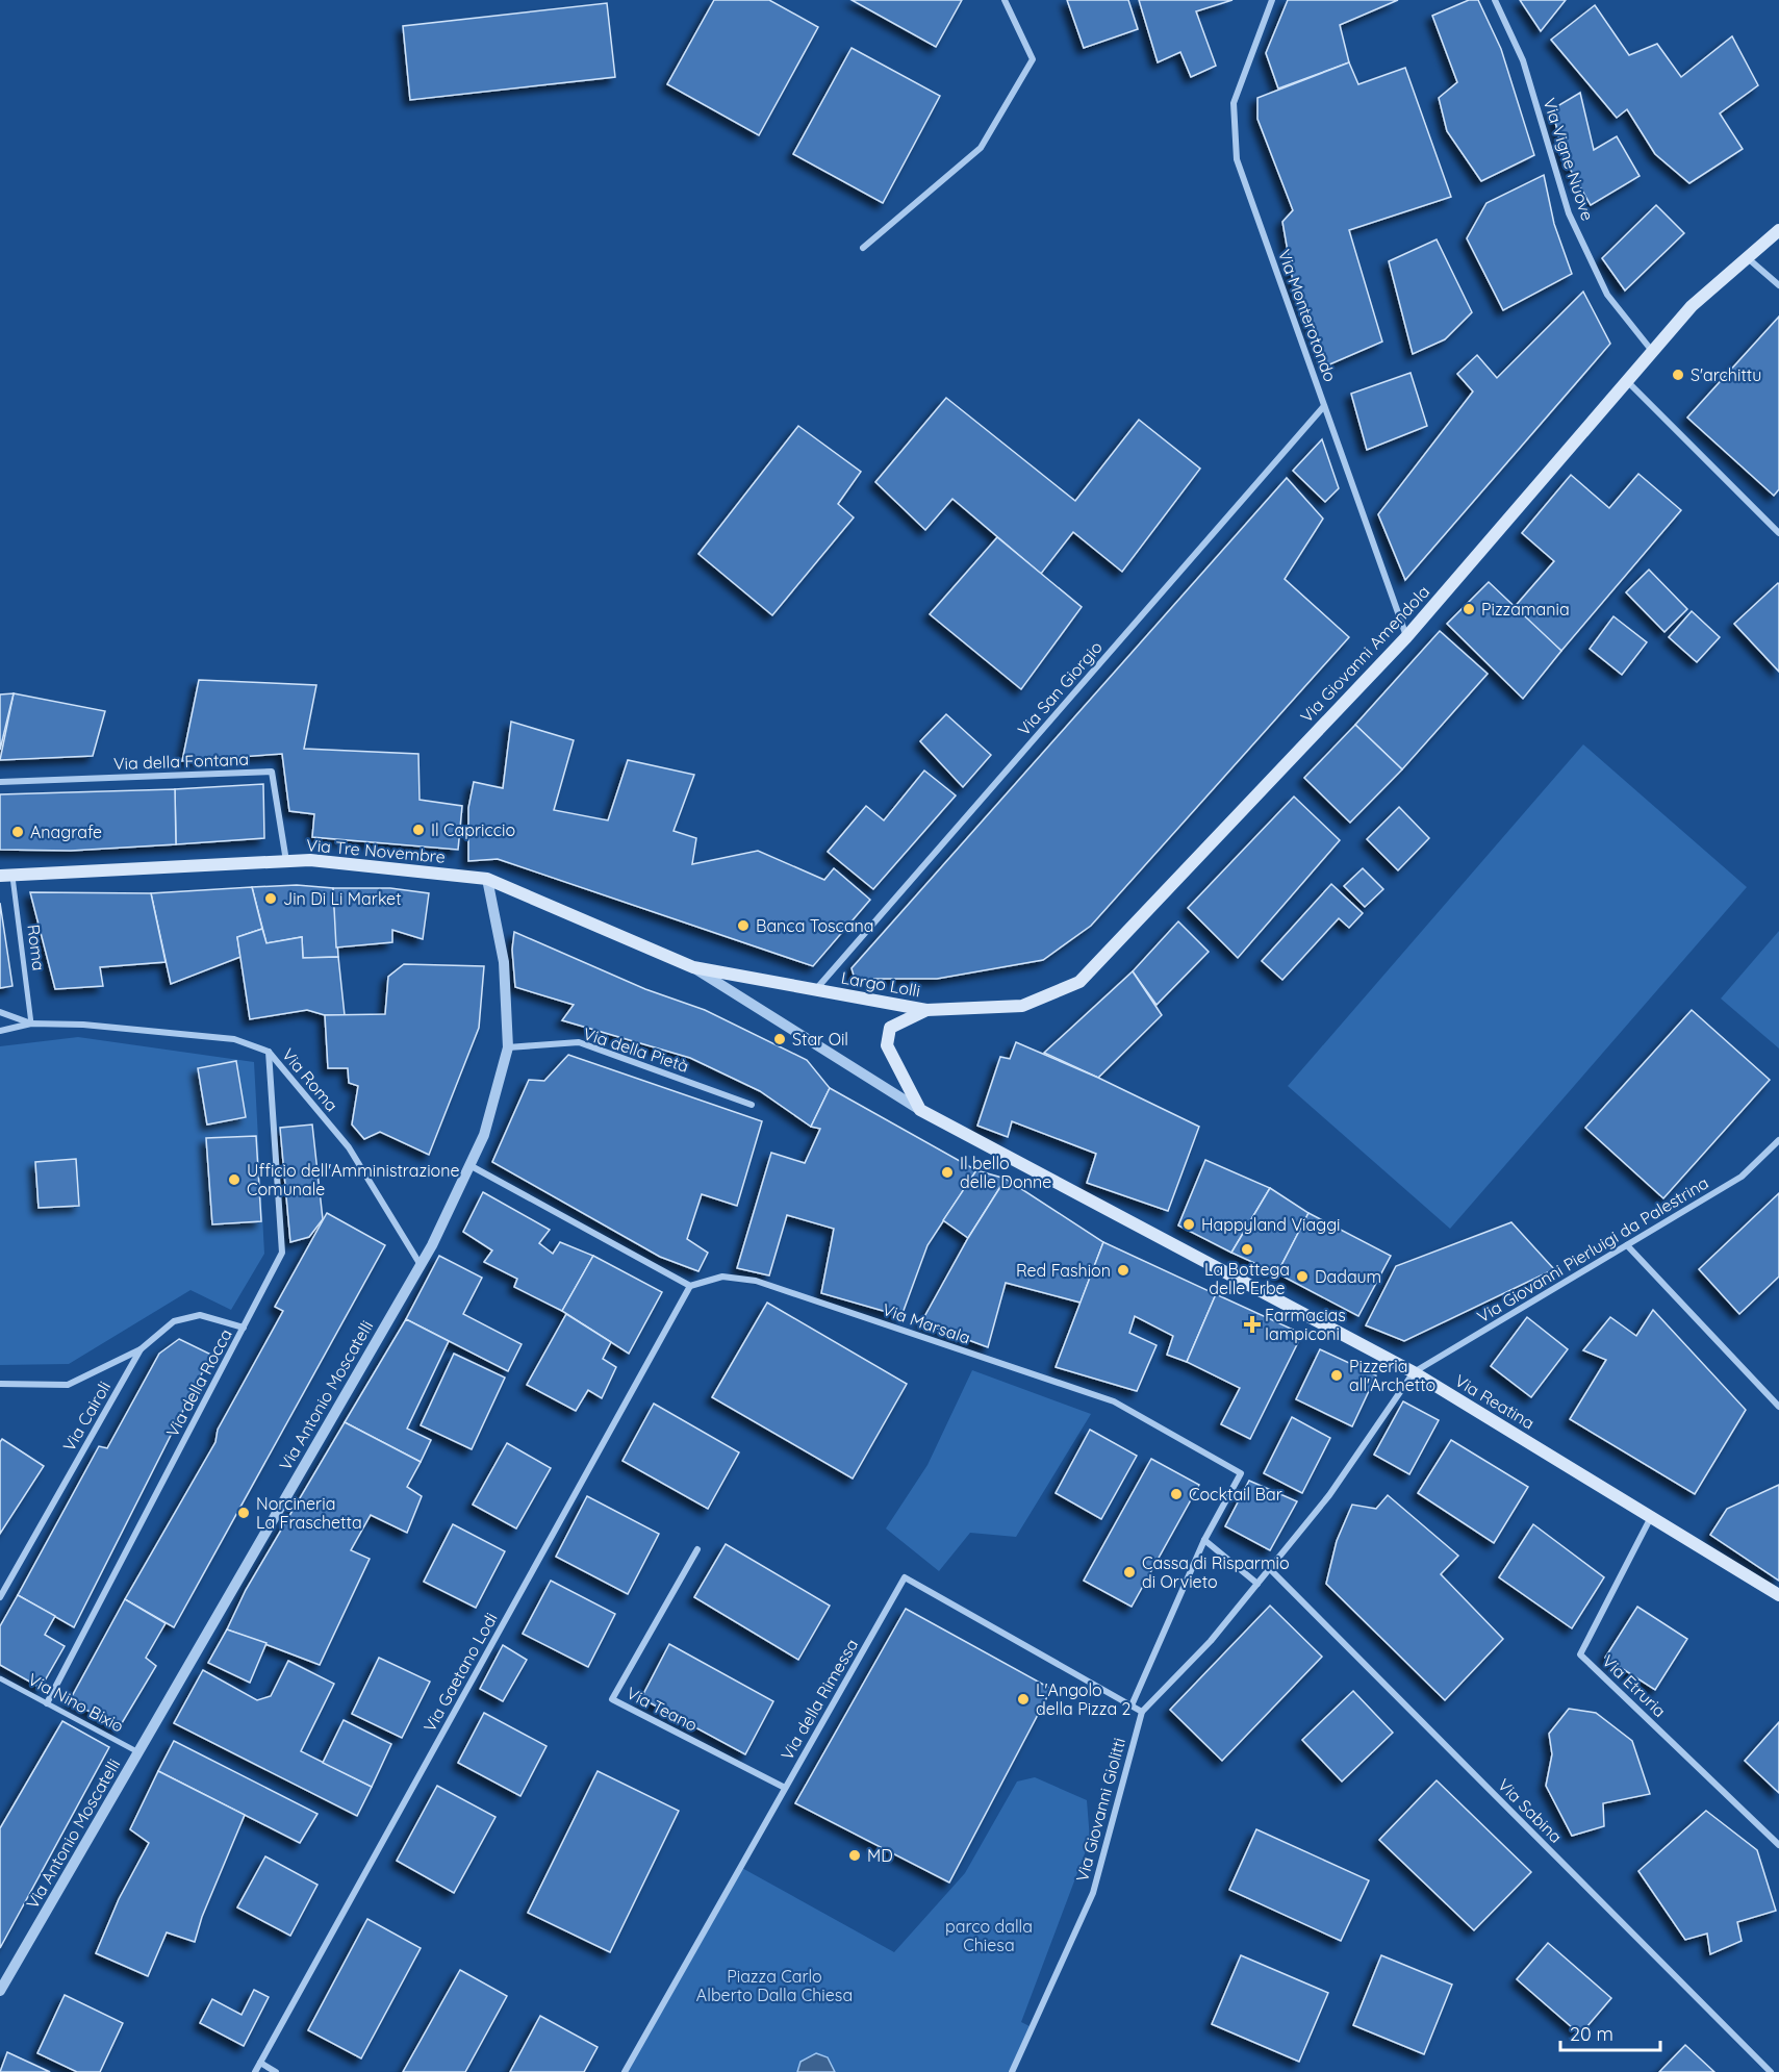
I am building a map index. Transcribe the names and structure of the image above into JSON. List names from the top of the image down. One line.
{"streets":{"main road":["Via Giovanni Amendola","Via Tre Novembre","Largo Lolli","Via Reatina"],"street":["Via Vigne Nuove","Via Monterotondo","Via San Giorgio","Via della Fontana","Roma","Via della Pietà","Via Roma","Via Giovanni Pierluigi da Palestrina","Via Marsala","Via della Rocca","Via Antonio Moscatelli","Via Cairoli","Via Gaetano Lodi","Via Etruria","Via della Rimessa","Via Nino Bixio","Via Teano","Via Giovanni Giolitti","Via Sabina"]},"crossings":[["Via Vigne Nuove","Via Giovanni Amendola"],["Via Monterotondo","Via Giovanni Amendola"],["Via Monterotondo","Via San Giorgio"],["Via Giovanni Amendola","Largo Lolli"],["Via San Giorgio","Largo Lolli"],["Via della Fontana","Via Tre Novembre"],["Via Tre Novembre","Roma"],["Via Tre Novembre","Largo Lolli"],["Via Tre Novembre","Via Antonio Moscatelli"],["Roma","Via Roma"],["Largo Lolli","Via Reatina"],["Via della Pietà","Via Antonio Moscatelli"],["Via Roma","Via della Rocca"],["Via Roma","Via Antonio Moscatelli"],["Via Giovanni Pierluigi da Palestrina","Via Reatina"],["Via Giovanni Pierluigi da Palestrina","Via Giovanni Giolitti"],["Via Marsala","Via Gaetano Lodi"],["Via della Rocca","Via Cairoli"],["Via della Rocca","Via Nino Bixio"],["Via Antonio Moscatelli","Via Nino Bixio"],["Via Reatina","Via Etruria"],["Via Reatina","Via Giovanni Giolitti"],["Via della Rimessa","Via Teano"],["Via della Rimessa","Via Giovanni Giolitti"],["Via Giovanni Giolitti","Via Sabina"]],"parks":["parco dalla Chiesa","Piazza Carlo Alberto Dalla Chiesa"],"places":{"other":["S'archittu","Pizzamania","Il Capriccio","Anagrafe","Jin Di Li Market","Banca Toscana","Star Oil","Il bello delle Donne","Ufficio dell'Amministrazione Comunale","Happyland Viaggi","La Bottega delle Erbe","Red Fashion","Dadaum","Pizzeria all'Archetto","Cocktail Bar","Norcineria La Fraschetta","Cassa di Risparmio di Orvieto","L'Angolo della Pizza 2","MD"],"health":["Farmacias Iampiconi"]},"scale_bar":"20 m"}
